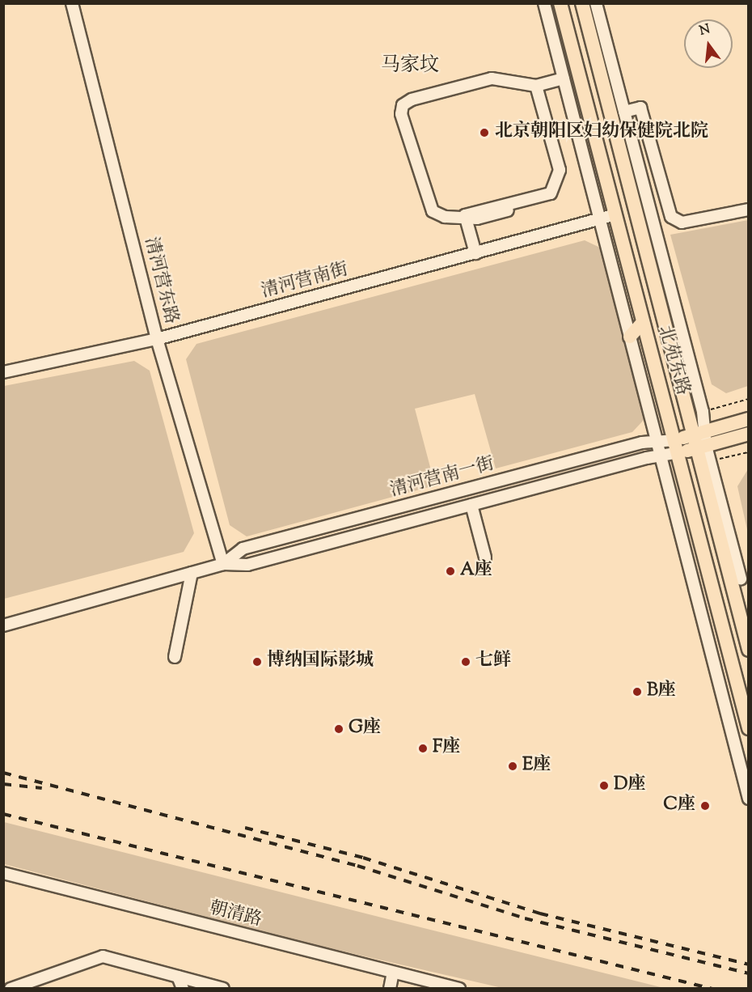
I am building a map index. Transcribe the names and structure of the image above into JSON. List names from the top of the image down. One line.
{"streets":{"main road":["北苑东路"],"street":["清河营东路","清河营南街","清河营南一街","朝清路"]},"crossings":[["清河营东路","清河营南街"],["清河营东路","清河营南一街"],["清河营南街","北苑东路"],["北苑东路","清河营南一街"]],"districts":["马家坟"],"places":["北京朝阳区妇幼保健院北院","A座","博纳国际影城","七鲜","B座","G座","F座","E座","D座","C座"],"north":"top"}
